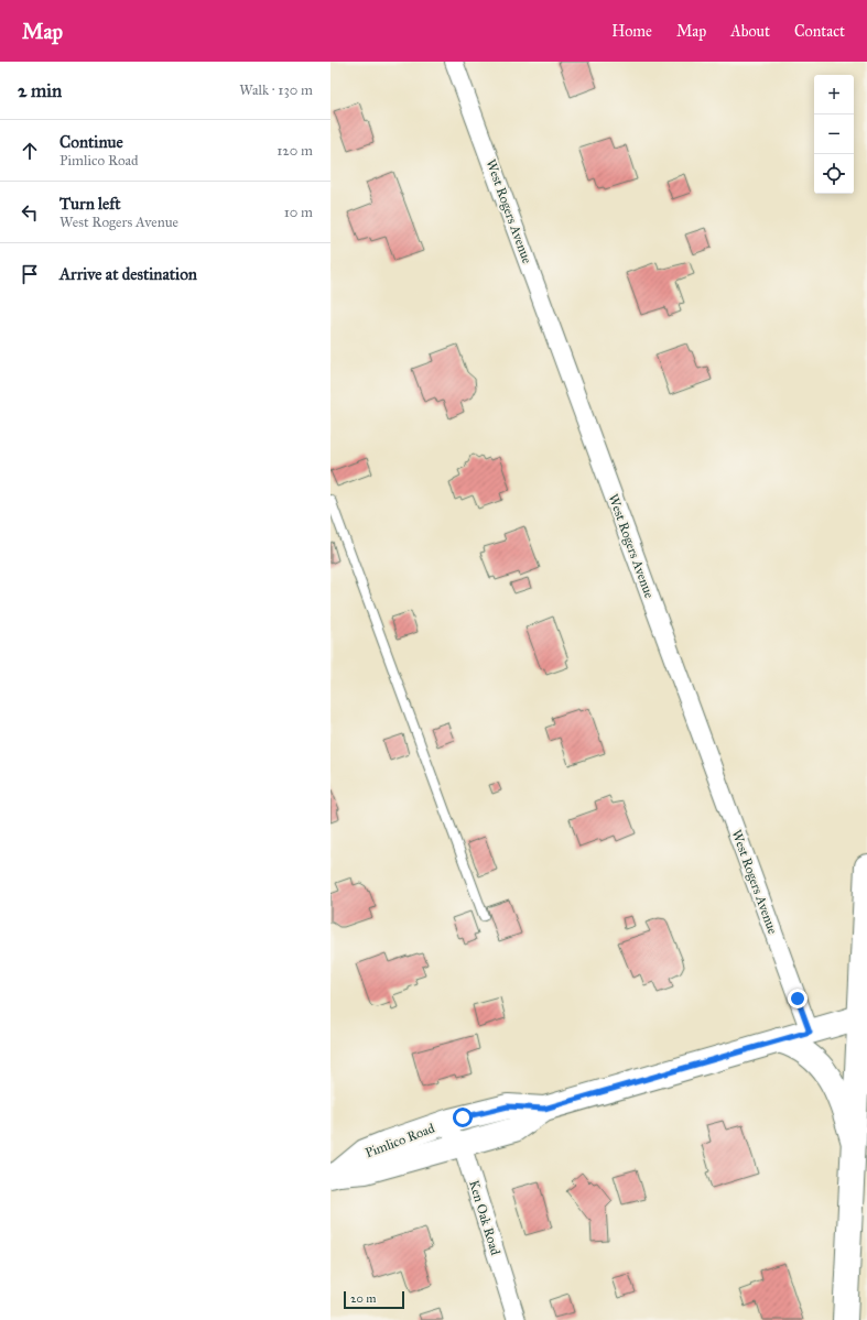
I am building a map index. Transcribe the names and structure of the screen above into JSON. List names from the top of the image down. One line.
{"streets":{"street":["West Rogers Avenue","Pimlico Road","Ken Oak Road"]},"crossings":[["West Rogers Avenue","Pimlico Road"],["Pimlico Road","Ken Oak Road"]],"scale_bar":"20 m","page":{"header":"Map","nav":["Home","Map","About","Contact"],"heading":["2 min","Walk · 130 m"],"map_buttons":["+","−"],"list":[["Continue","Pimlico Road","120 m"],["Turn left","West Rogers Avenue","10 m"],"Arrive at destination"],"scale":"20 m"}}
